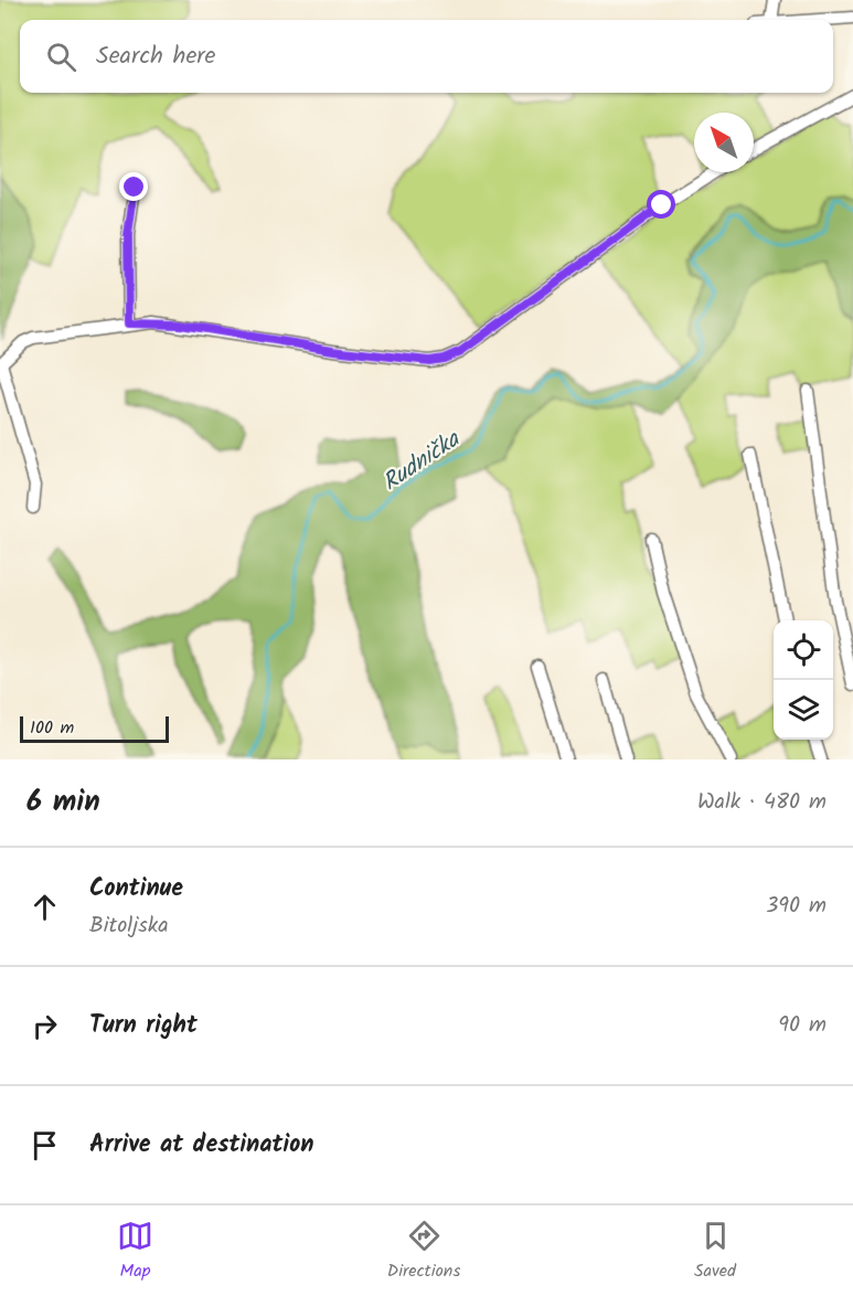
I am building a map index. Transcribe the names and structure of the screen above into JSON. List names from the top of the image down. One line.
{"water":["Rudnička"],"scale_bar":"100 m","north":"top left","page":{"search":"Search here","scale":"100 m","heading":["6 min","Walk · 480 m"],"list":[["Continue","Bitoljska","390 m"],["Turn right","90 m"],"Arrive at destination"],"nav":["Map","Directions","Saved"]}}
